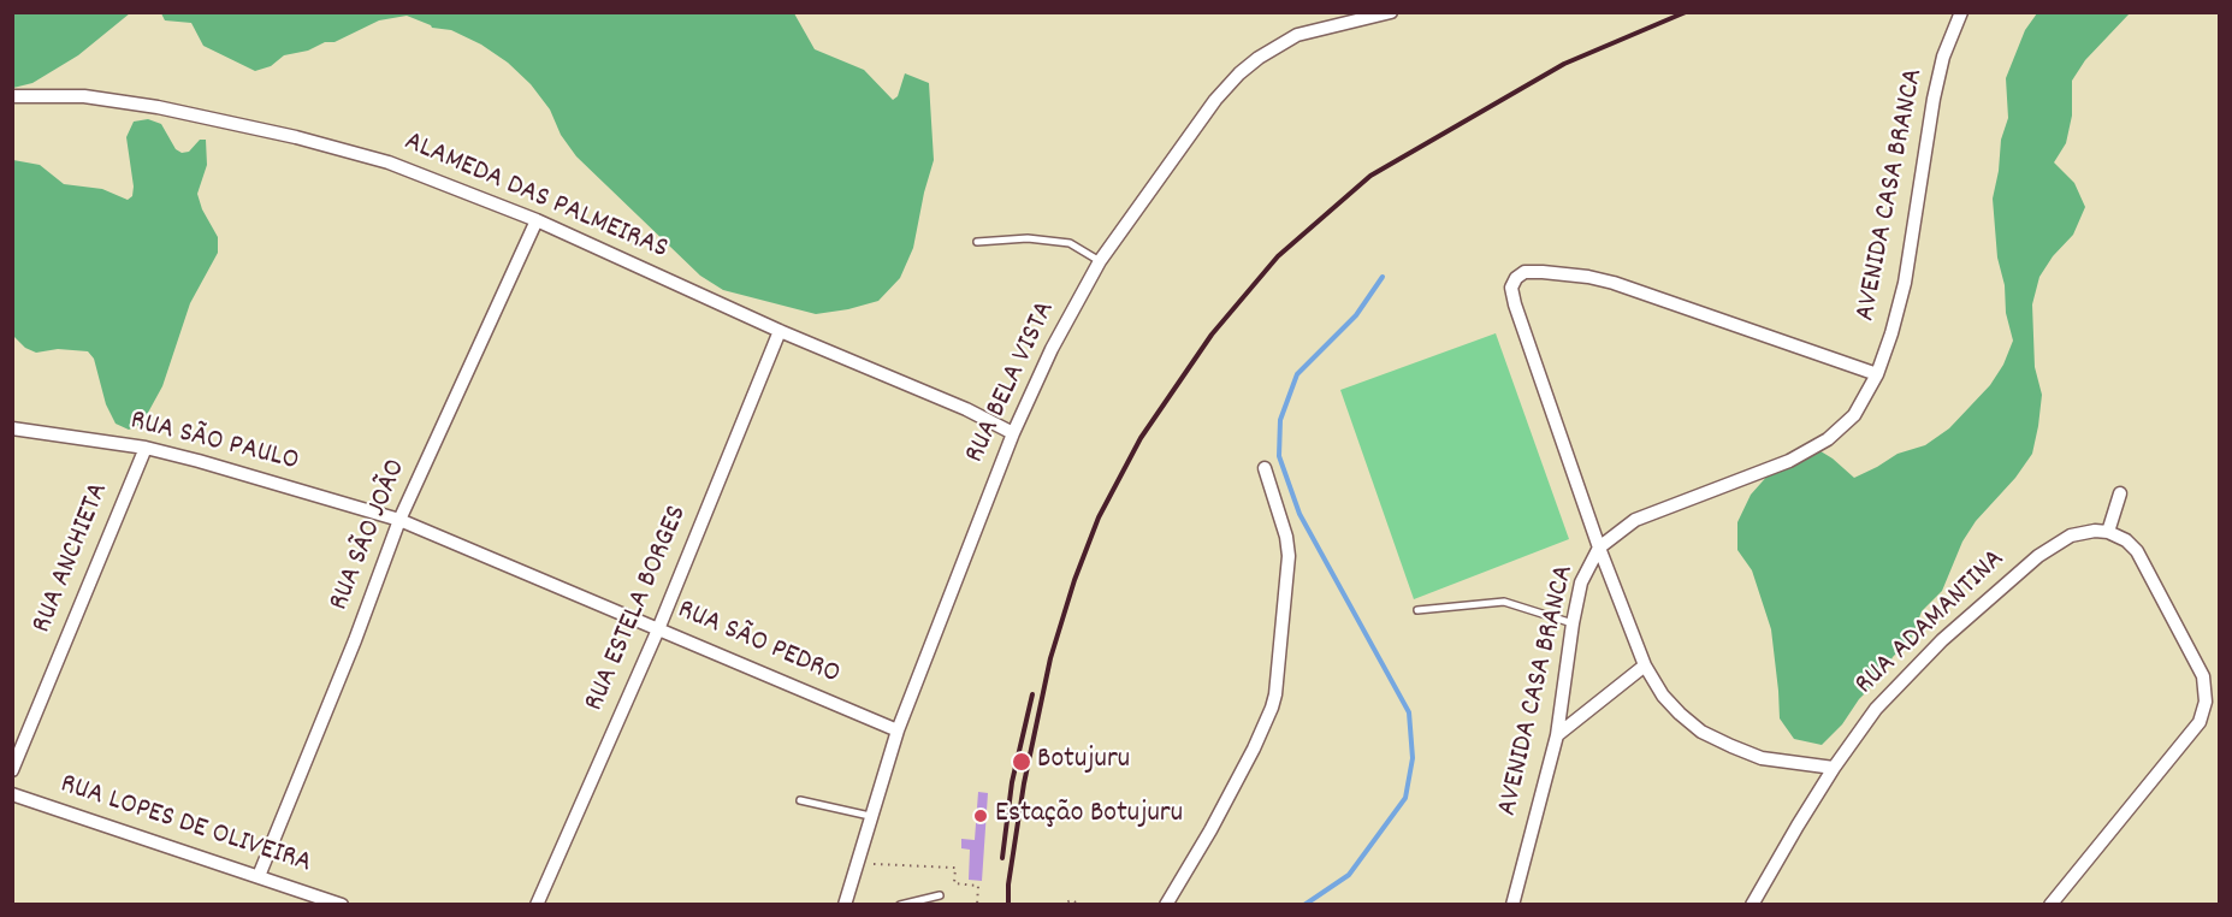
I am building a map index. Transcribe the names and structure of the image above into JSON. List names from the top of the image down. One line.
{"streets":{"street":["AVENIDA CASA BRANCA","ALAMEDA DAS PALMEIRAS","RUA BELA VISTA","RUA SÃO PAULO","RUA SÃO JOÃO","RUA ANCHIETA","RUA ESTELA BORGES","RUA ADAMANTINA","RUA SÃO PEDRO","RUA LOPES DE OLIVEIRA"]},"crossings":[["ALAMEDA DAS PALMEIRAS","RUA BELA VISTA"],["ALAMEDA DAS PALMEIRAS","RUA SÃO JOÃO"],["ALAMEDA DAS PALMEIRAS","RUA ESTELA BORGES"],["RUA BELA VISTA","RUA SÃO PEDRO"],["RUA SÃO PAULO","RUA SÃO JOÃO"],["RUA SÃO PAULO","RUA ANCHIETA"],["RUA SÃO PAULO","RUA SÃO PEDRO"],["RUA SÃO JOÃO","RUA SÃO PEDRO"],["RUA SÃO JOÃO","RUA LOPES DE OLIVEIRA"],["RUA ESTELA BORGES","RUA SÃO PEDRO"]],"places":["Botujuru","Estação Botujuru"]}
